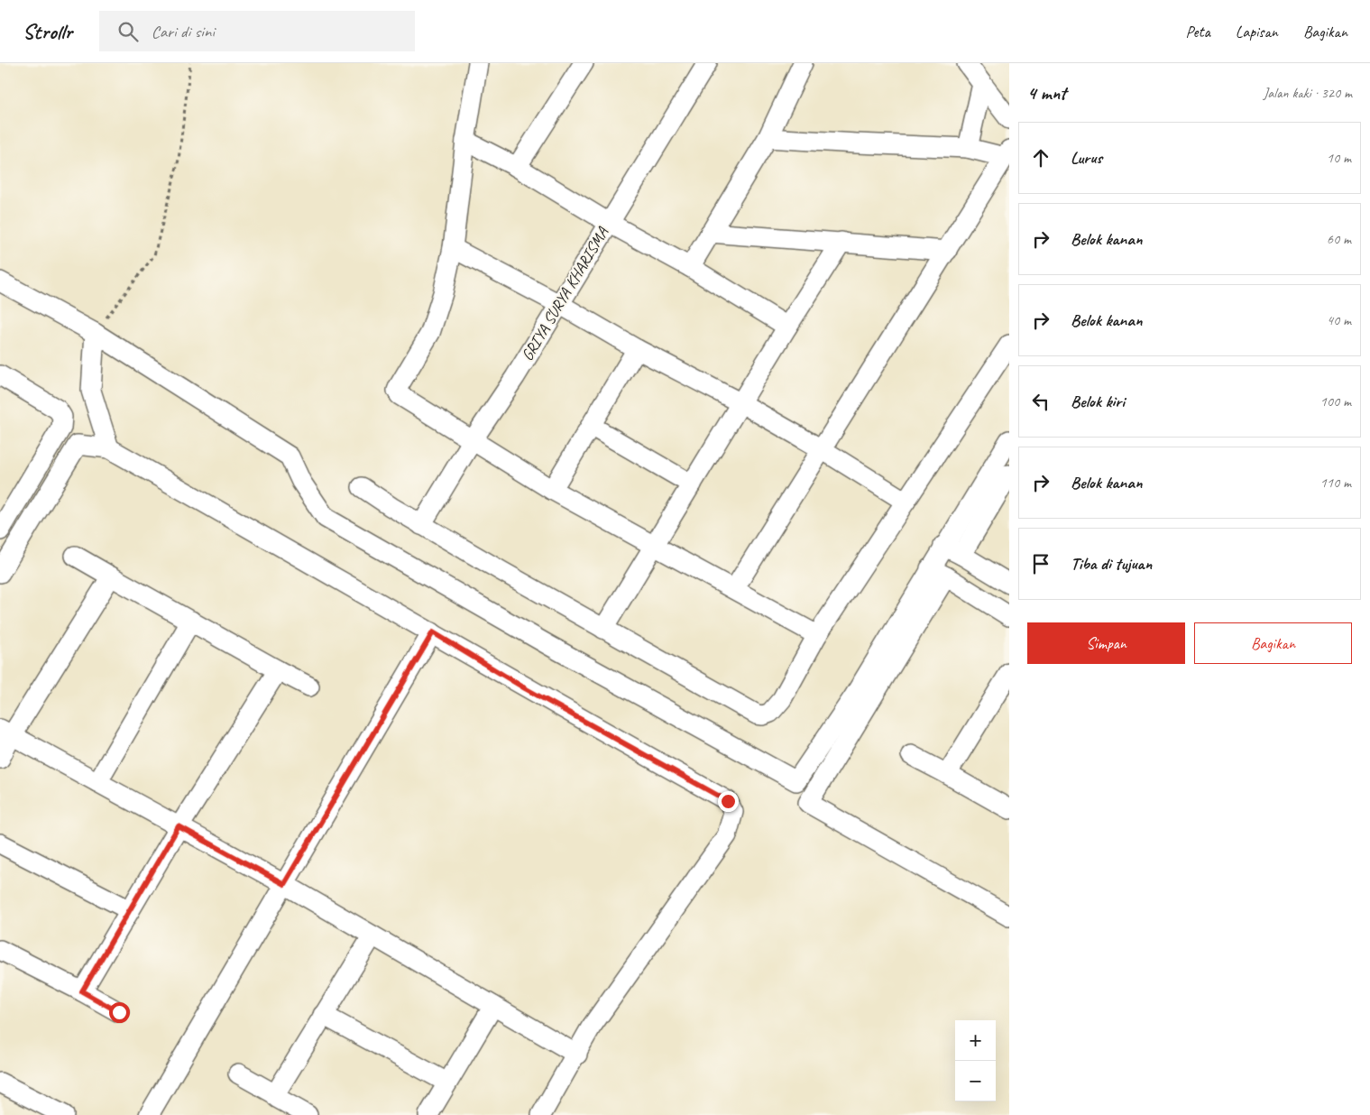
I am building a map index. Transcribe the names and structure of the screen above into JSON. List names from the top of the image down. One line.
{"streets":{"street":["GRIYA SURYA KHARISMA"]},"page":{"header":"Strollr","search":"Cari di sini","nav":["Peta","Lapisan","Bagikan"],"heading":["4 mnt","Jalan kaki · 320 m"],"list":[["Lurus","10 m"],["Belok kanan","60 m"],["Belok kanan","40 m"],["Belok kiri","100 m"],["Belok kanan","110 m"],"Tiba di tujuan"],"buttons":["Simpan","Bagikan"],"map_buttons":["+","−"]}}
